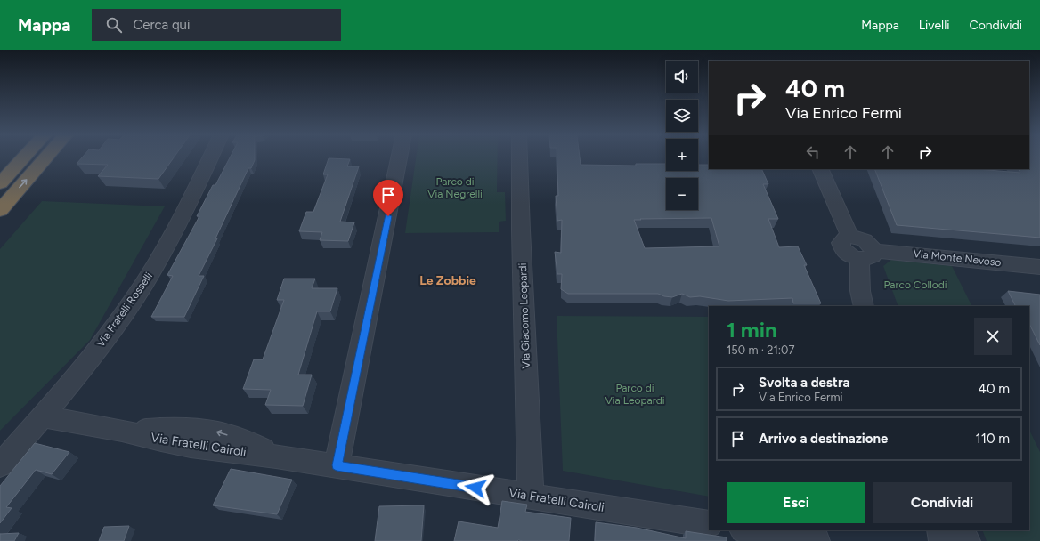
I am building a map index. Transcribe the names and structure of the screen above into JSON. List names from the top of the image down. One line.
{"streets":{"street":["Via Monte Nevoso","Via Fratelli Rosselli","Via Giacomo Leopardi","Via Fratelli Cairoli"]},"crossings":[["Via Fratelli Rosselli","Via Fratelli Cairoli"],["Via Giacomo Leopardi","Via Fratelli Cairoli"]],"districts":["Le Zobbie"],"parks":["Parco di Via Negrelli","Parco Collodi","Parco di Via Leopardi"],"page":{"header":"Mappa","search":"Cerca qui","nav":["Mappa","Livelli","Condividi"],"map_buttons":["+","−"],"turn":["40 m","Via Enrico Fermi"],"heading":["1 min","150 m · 21:07"],"list":[{"name":"Svolta a destra","note":"Via Enrico Fermi","value":"40 m"},{"name":"Arrivo a destinazione","value":"110 m"}],"buttons":["Esci","Condividi"]}}
